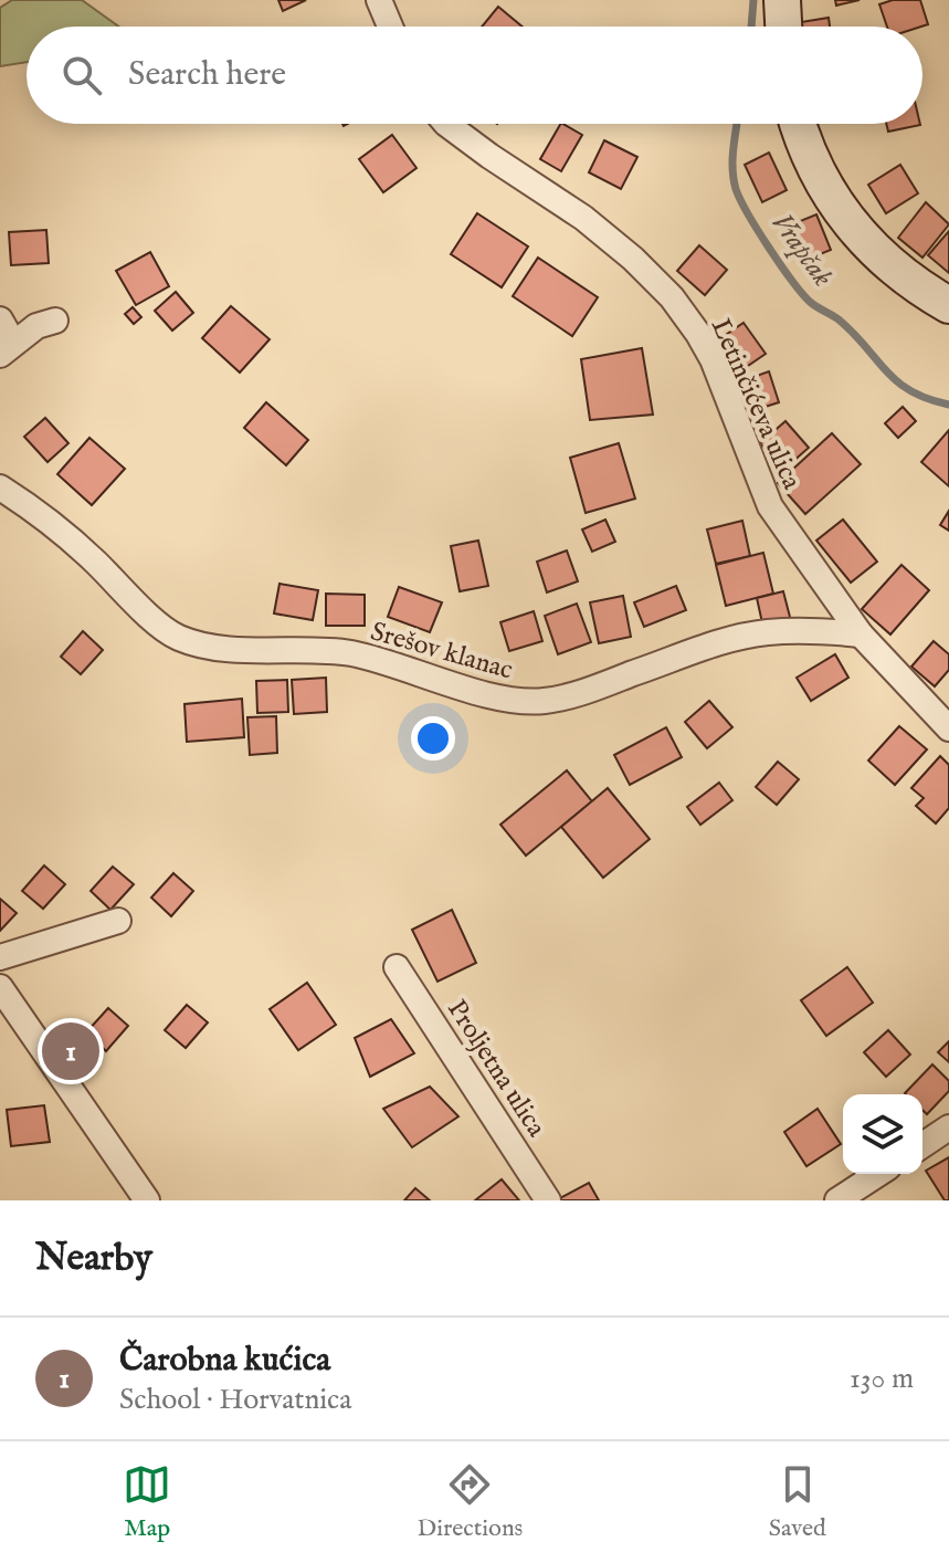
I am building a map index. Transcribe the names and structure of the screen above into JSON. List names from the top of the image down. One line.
{"streets":{"street":["Letinčićeva ulica","Srešov klanac","Proljetna ulica"]},"crossings":[["Letinčićeva ulica","Srešov klanac"]],"water":["Vrapčak"],"page":{"search":"Search here","pins":"1","heading":"Nearby","list":[{"mark":"1","name":"Čarobna kućica","note":"School · Horvatnica","value":"130 m"}],"nav":["Map","Directions","Saved"]}}
